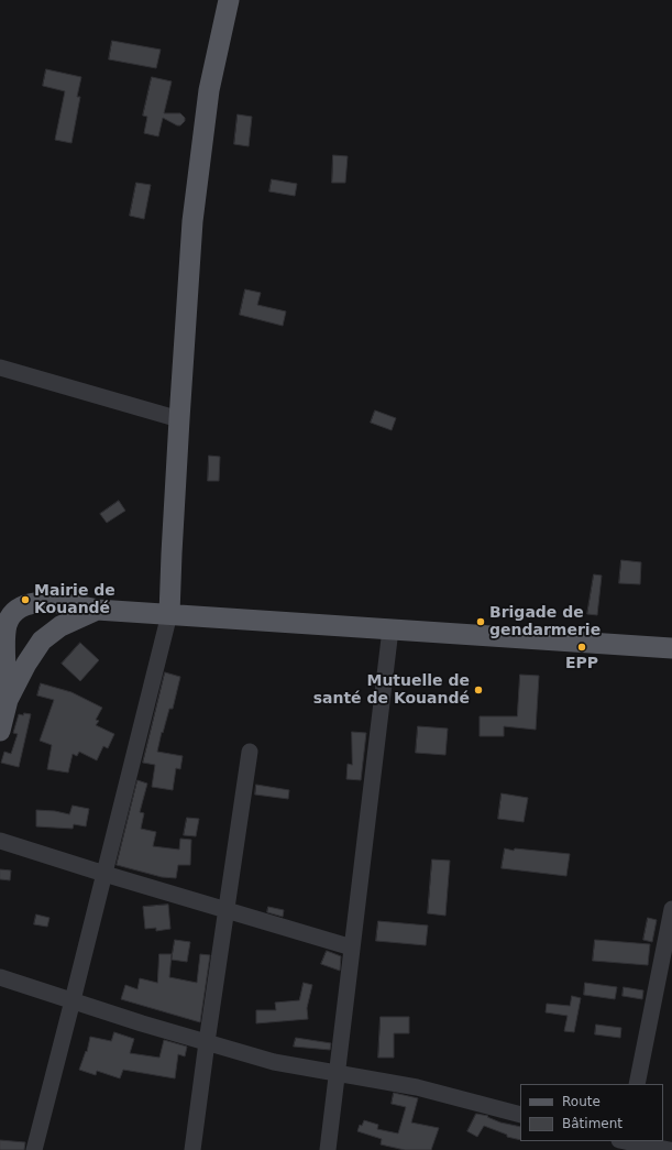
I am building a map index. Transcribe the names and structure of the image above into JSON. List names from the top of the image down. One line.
{"places":["Mairie de Kouandé","Brigade de gendarmerie","EPP","Mutuelle de santé de Kouandé"],"legend":["Route","Bâtiment"]}
